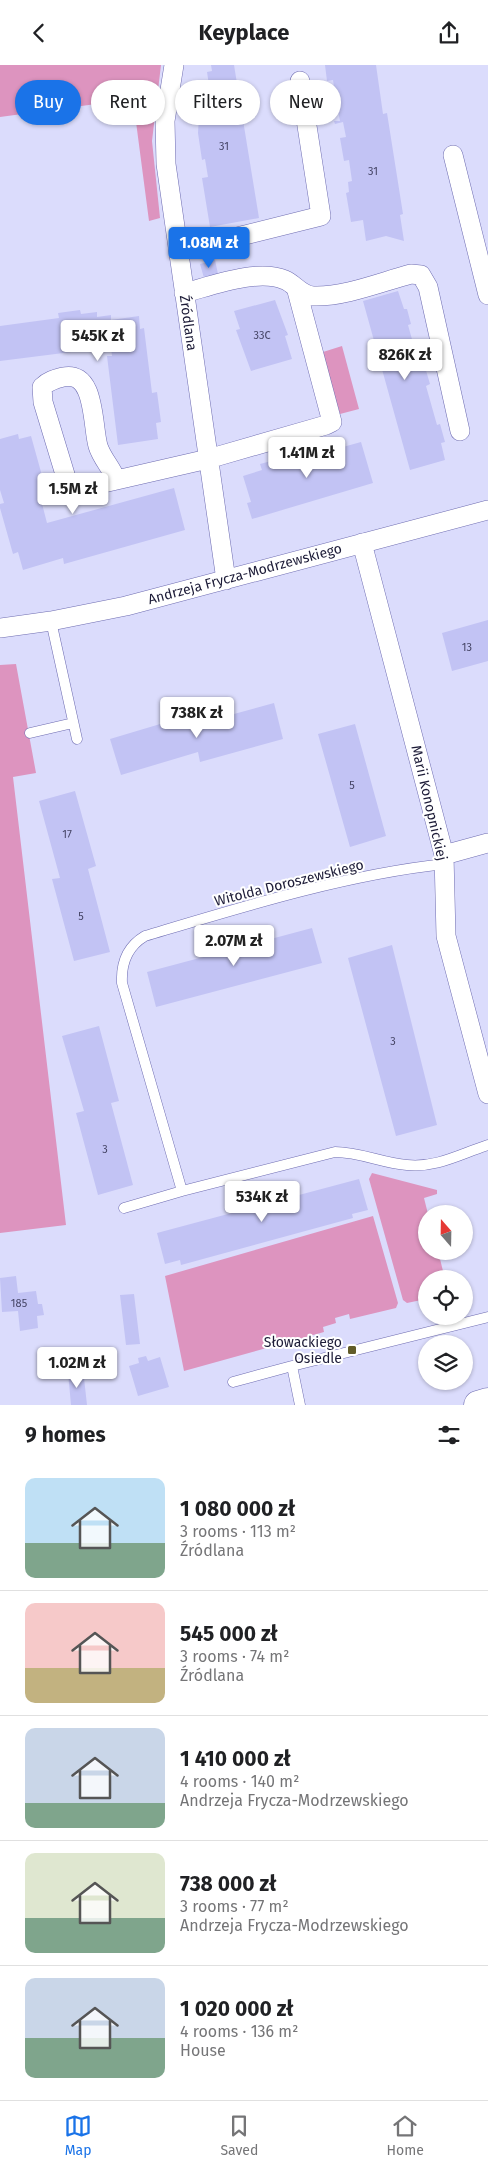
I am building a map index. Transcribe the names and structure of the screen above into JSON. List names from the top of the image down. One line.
{"streets":{"street":["Źródlana","Andrzeja Frycza-Modrzewskiego","Marii Konopnickiej"],"lane":["Witolda Doroszewskiego"]},"crossings":[["Źródlana","Andrzeja Frycza-Modrzewskiego"],["Andrzeja Frycza-Modrzewskiego","Marii Konopnickiej"],["Marii Konopnickiej","Witolda Doroszewskiego"]],"places":{"transit":["Słowackiego Osiedle"]},"house_numbers":["31","31","33C","13","5","17","5","3","3","185"],"north":"top","page":{"header":"Keyplace","chip":["Buy","Rent","Filters","New"],"price":["1.08M zł","545K zł","826K zł","1.41M zł","1.5M zł","738K zł","2.07M zł","534K zł","1.02M zł"],"heading":"9 homes","list":[{"name":"1 080 000 zł","note":"3 rooms · 113 m² · Źródlana"},{"name":"545 000 zł","note":"3 rooms · 74 m² · Źródlana"},{"name":"1 410 000 zł","note":"4 rooms · 140 m² · Andrzeja Frycza-Modrzewskiego"},{"name":"738 000 zł","note":"3 rooms · 77 m² · Andrzeja Frycza-Modrzewskiego"},{"name":"1 020 000 zł","note":"4 rooms · 136 m² · House"}],"tabs":["Map","Saved","Home"]}}
